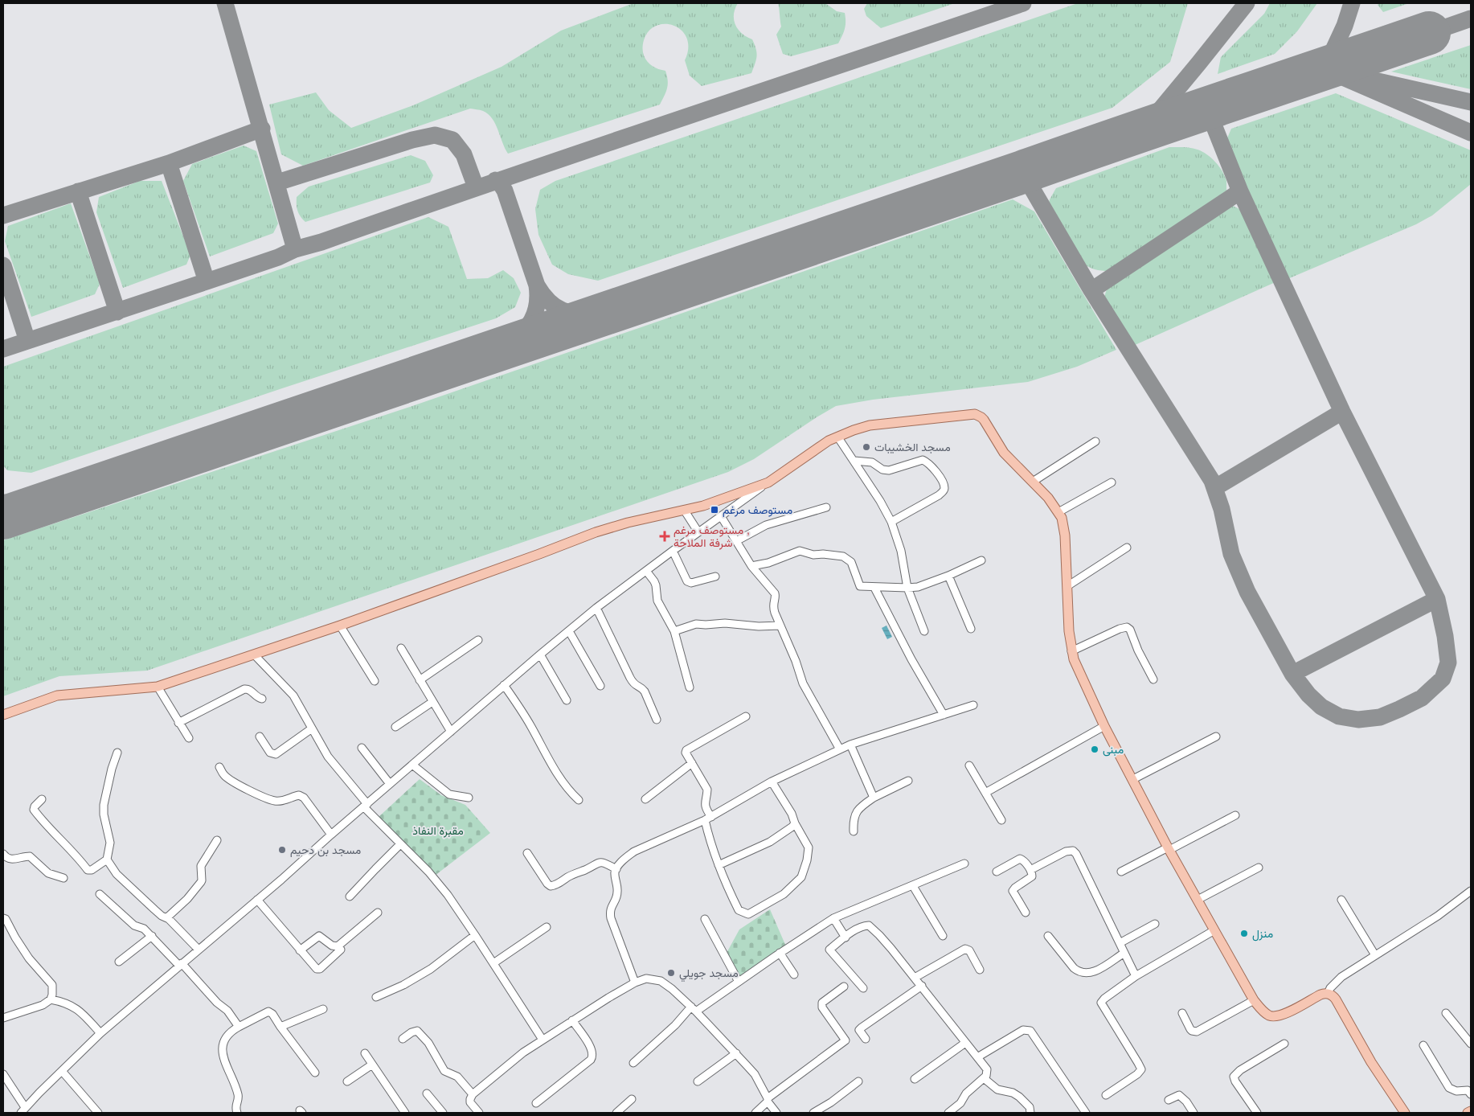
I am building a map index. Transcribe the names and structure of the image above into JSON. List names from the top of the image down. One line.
{"parks":["مقبرة النفاذ"],"places":{"other":["مسجد الخشيبات","مبنى","مسجد بن دحيم","منزل","مسجد جويلي"],"transit":["مستوصف مرغم"],"health":["مستوصف مرغم , شرفة الملاحة"]}}
